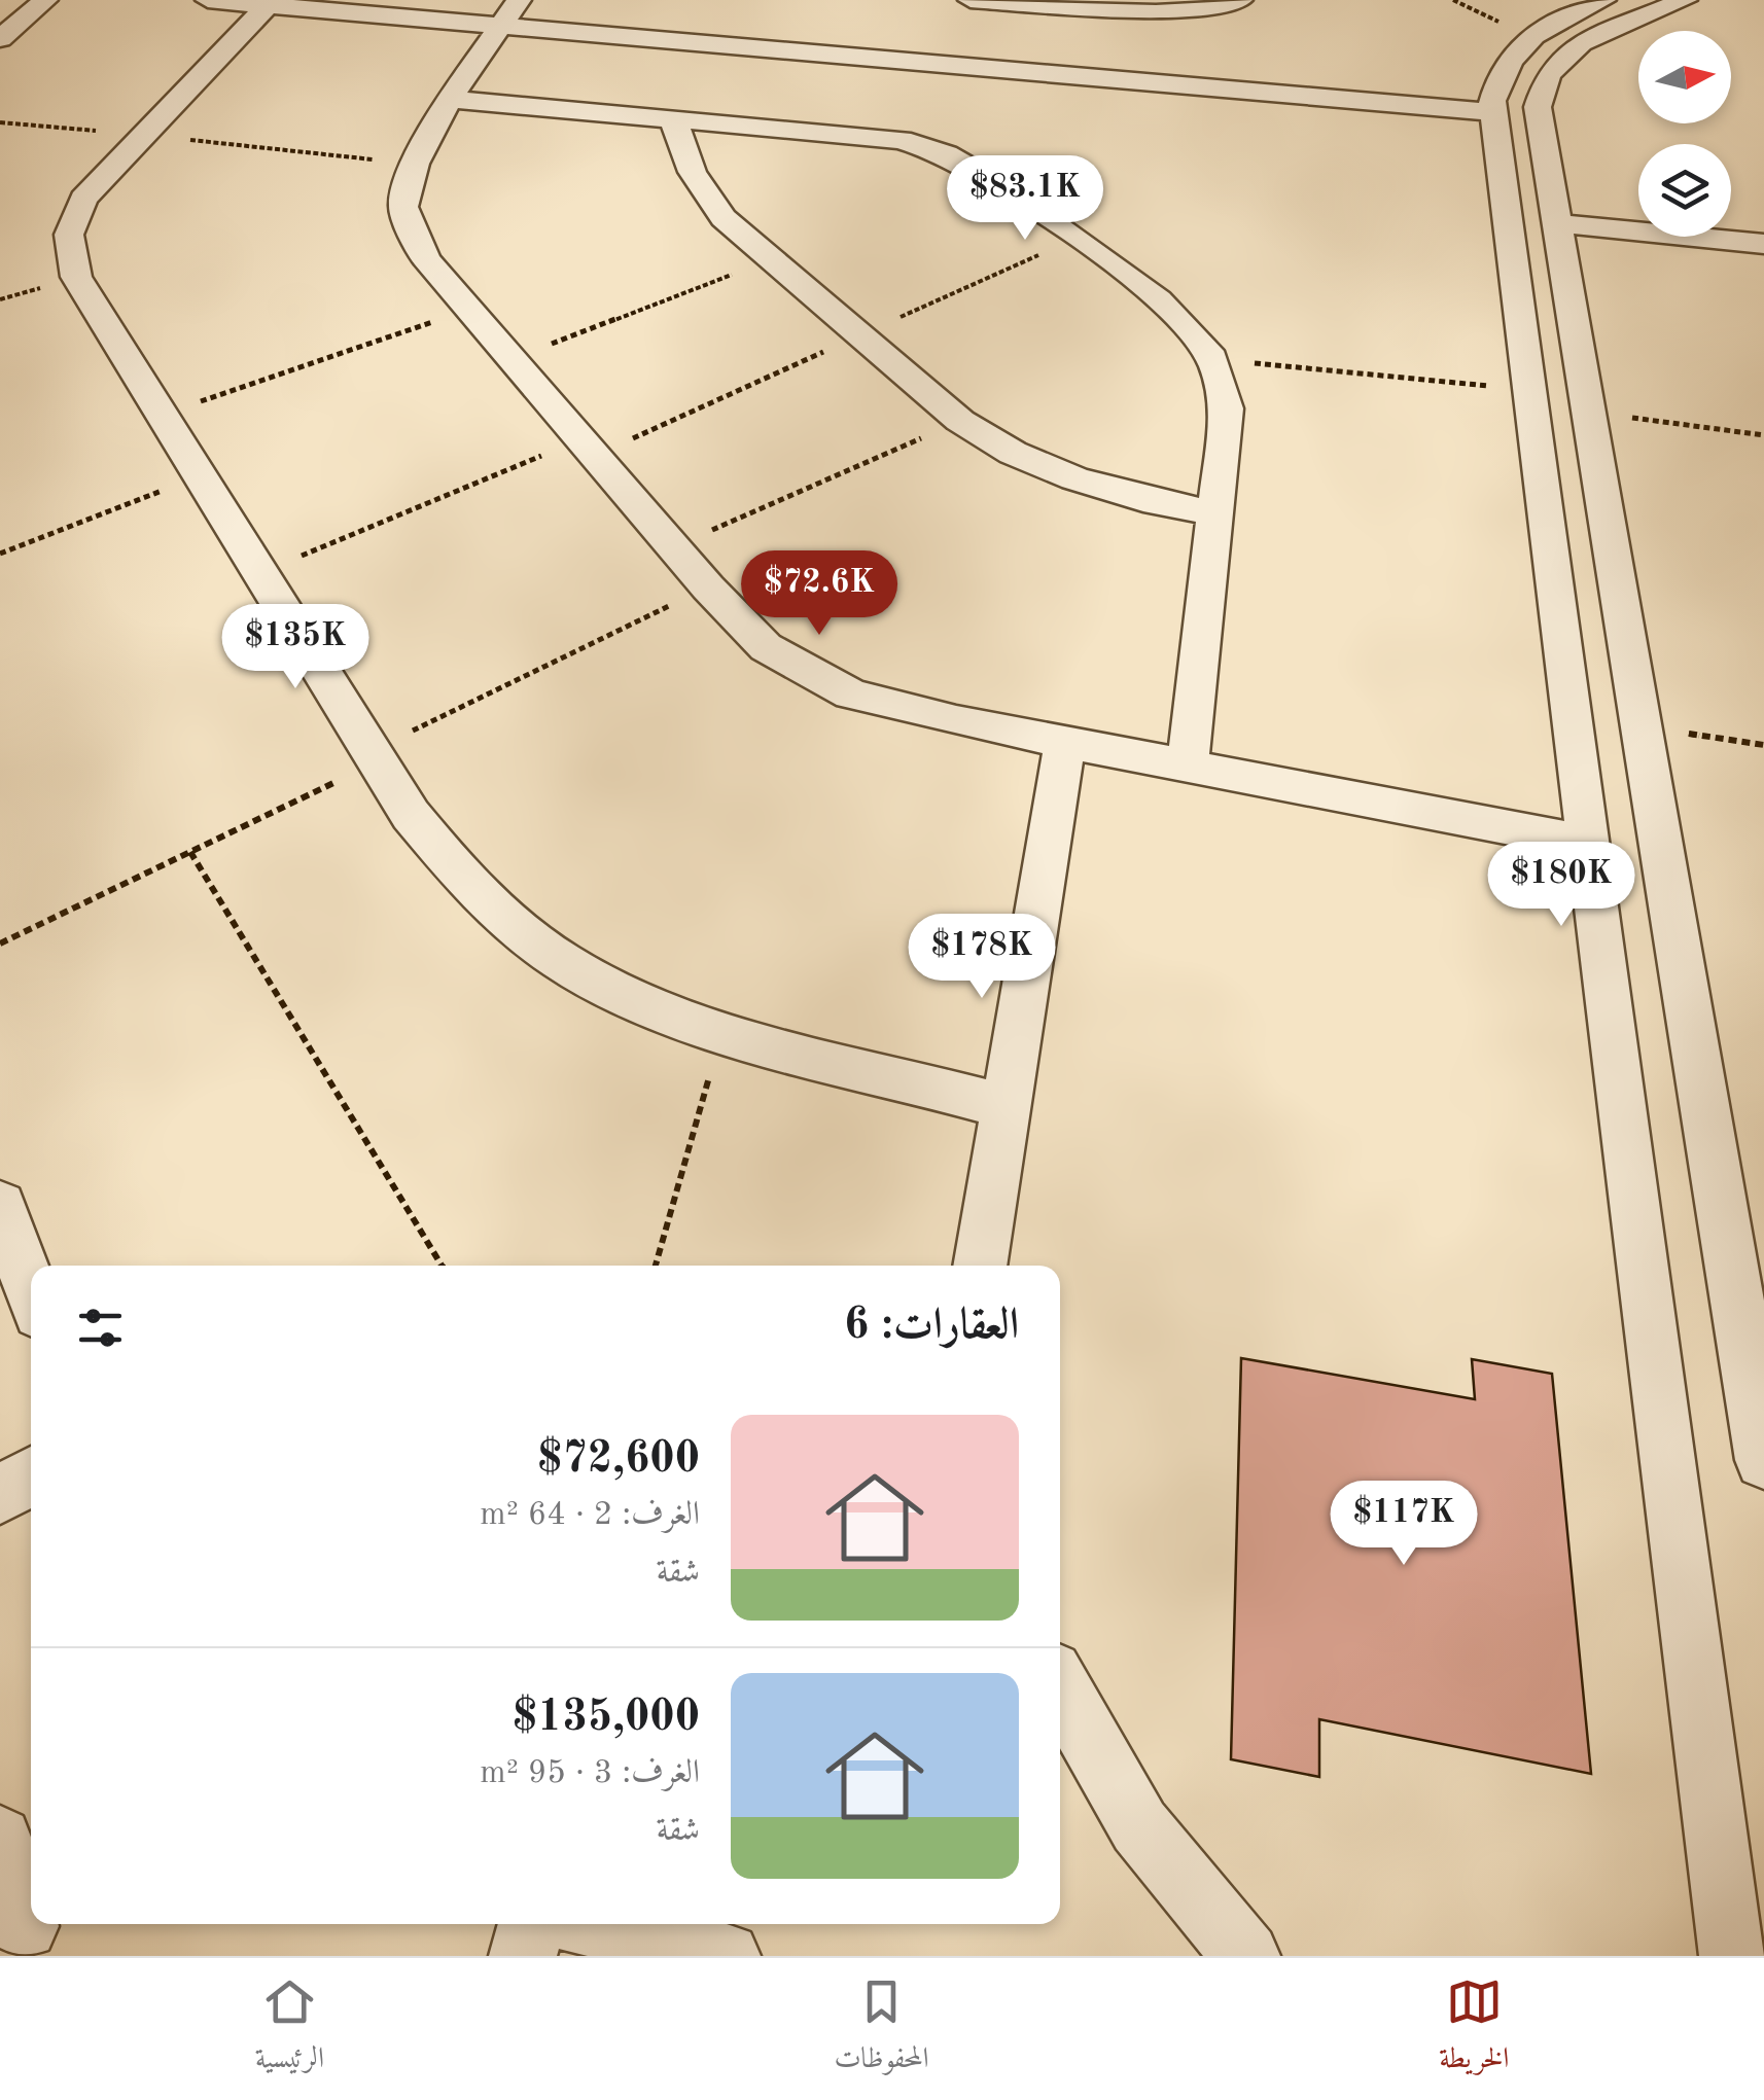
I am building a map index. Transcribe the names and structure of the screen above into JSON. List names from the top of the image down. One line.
{"north":"right","page":{"price":["$83.1K","$72.6K","$135K","$180K","$178K","$117K"],"heading":"العقارات: 6","list":[{"name":"$72,600","note":"الغرف: 2 · 64 m² · شقة"},{"name":"$135,000","note":"الغرف: 3 · 95 m² · شقة"}],"tabs":["الخريطة","المحفوظات","الرئيسية"]}}
